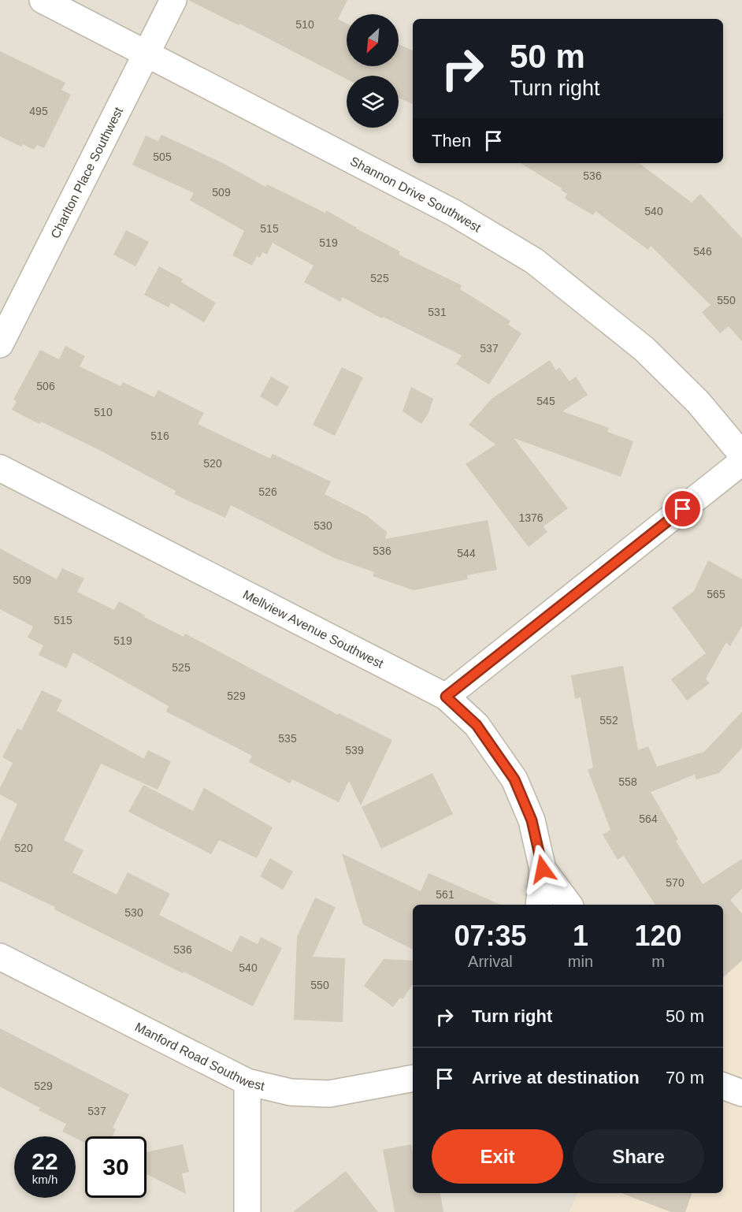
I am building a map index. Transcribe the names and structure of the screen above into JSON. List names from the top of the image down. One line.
{"streets":{"street":["Charlton Place Southwest","Shannon Drive Southwest","Mellview Avenue Southwest","Manford Road Southwest"]},"crossings":[["Charlton Place Southwest","Shannon Drive Southwest"]],"house_numbers":["510","495","505","536","509","540","515","519","546","525","550","531","537","506","545","510","516","520","526","1376","530","536","544","509","565","515","519","525","529","552","535","539","558","564","520","570","561","530","536","540","550","529","537"],"north":"bottom left","page":{"turn":["50 m","Turn right"],"then":"Then","eta":["07:35","Arrival","1","min","120","m"],"list":[{"name":"Turn right","value":"50 m"},{"name":"Arrive at destination","value":"70 m"}],"buttons":["Exit","Share"],"speed":"22 km/h","limit":"30"}}
